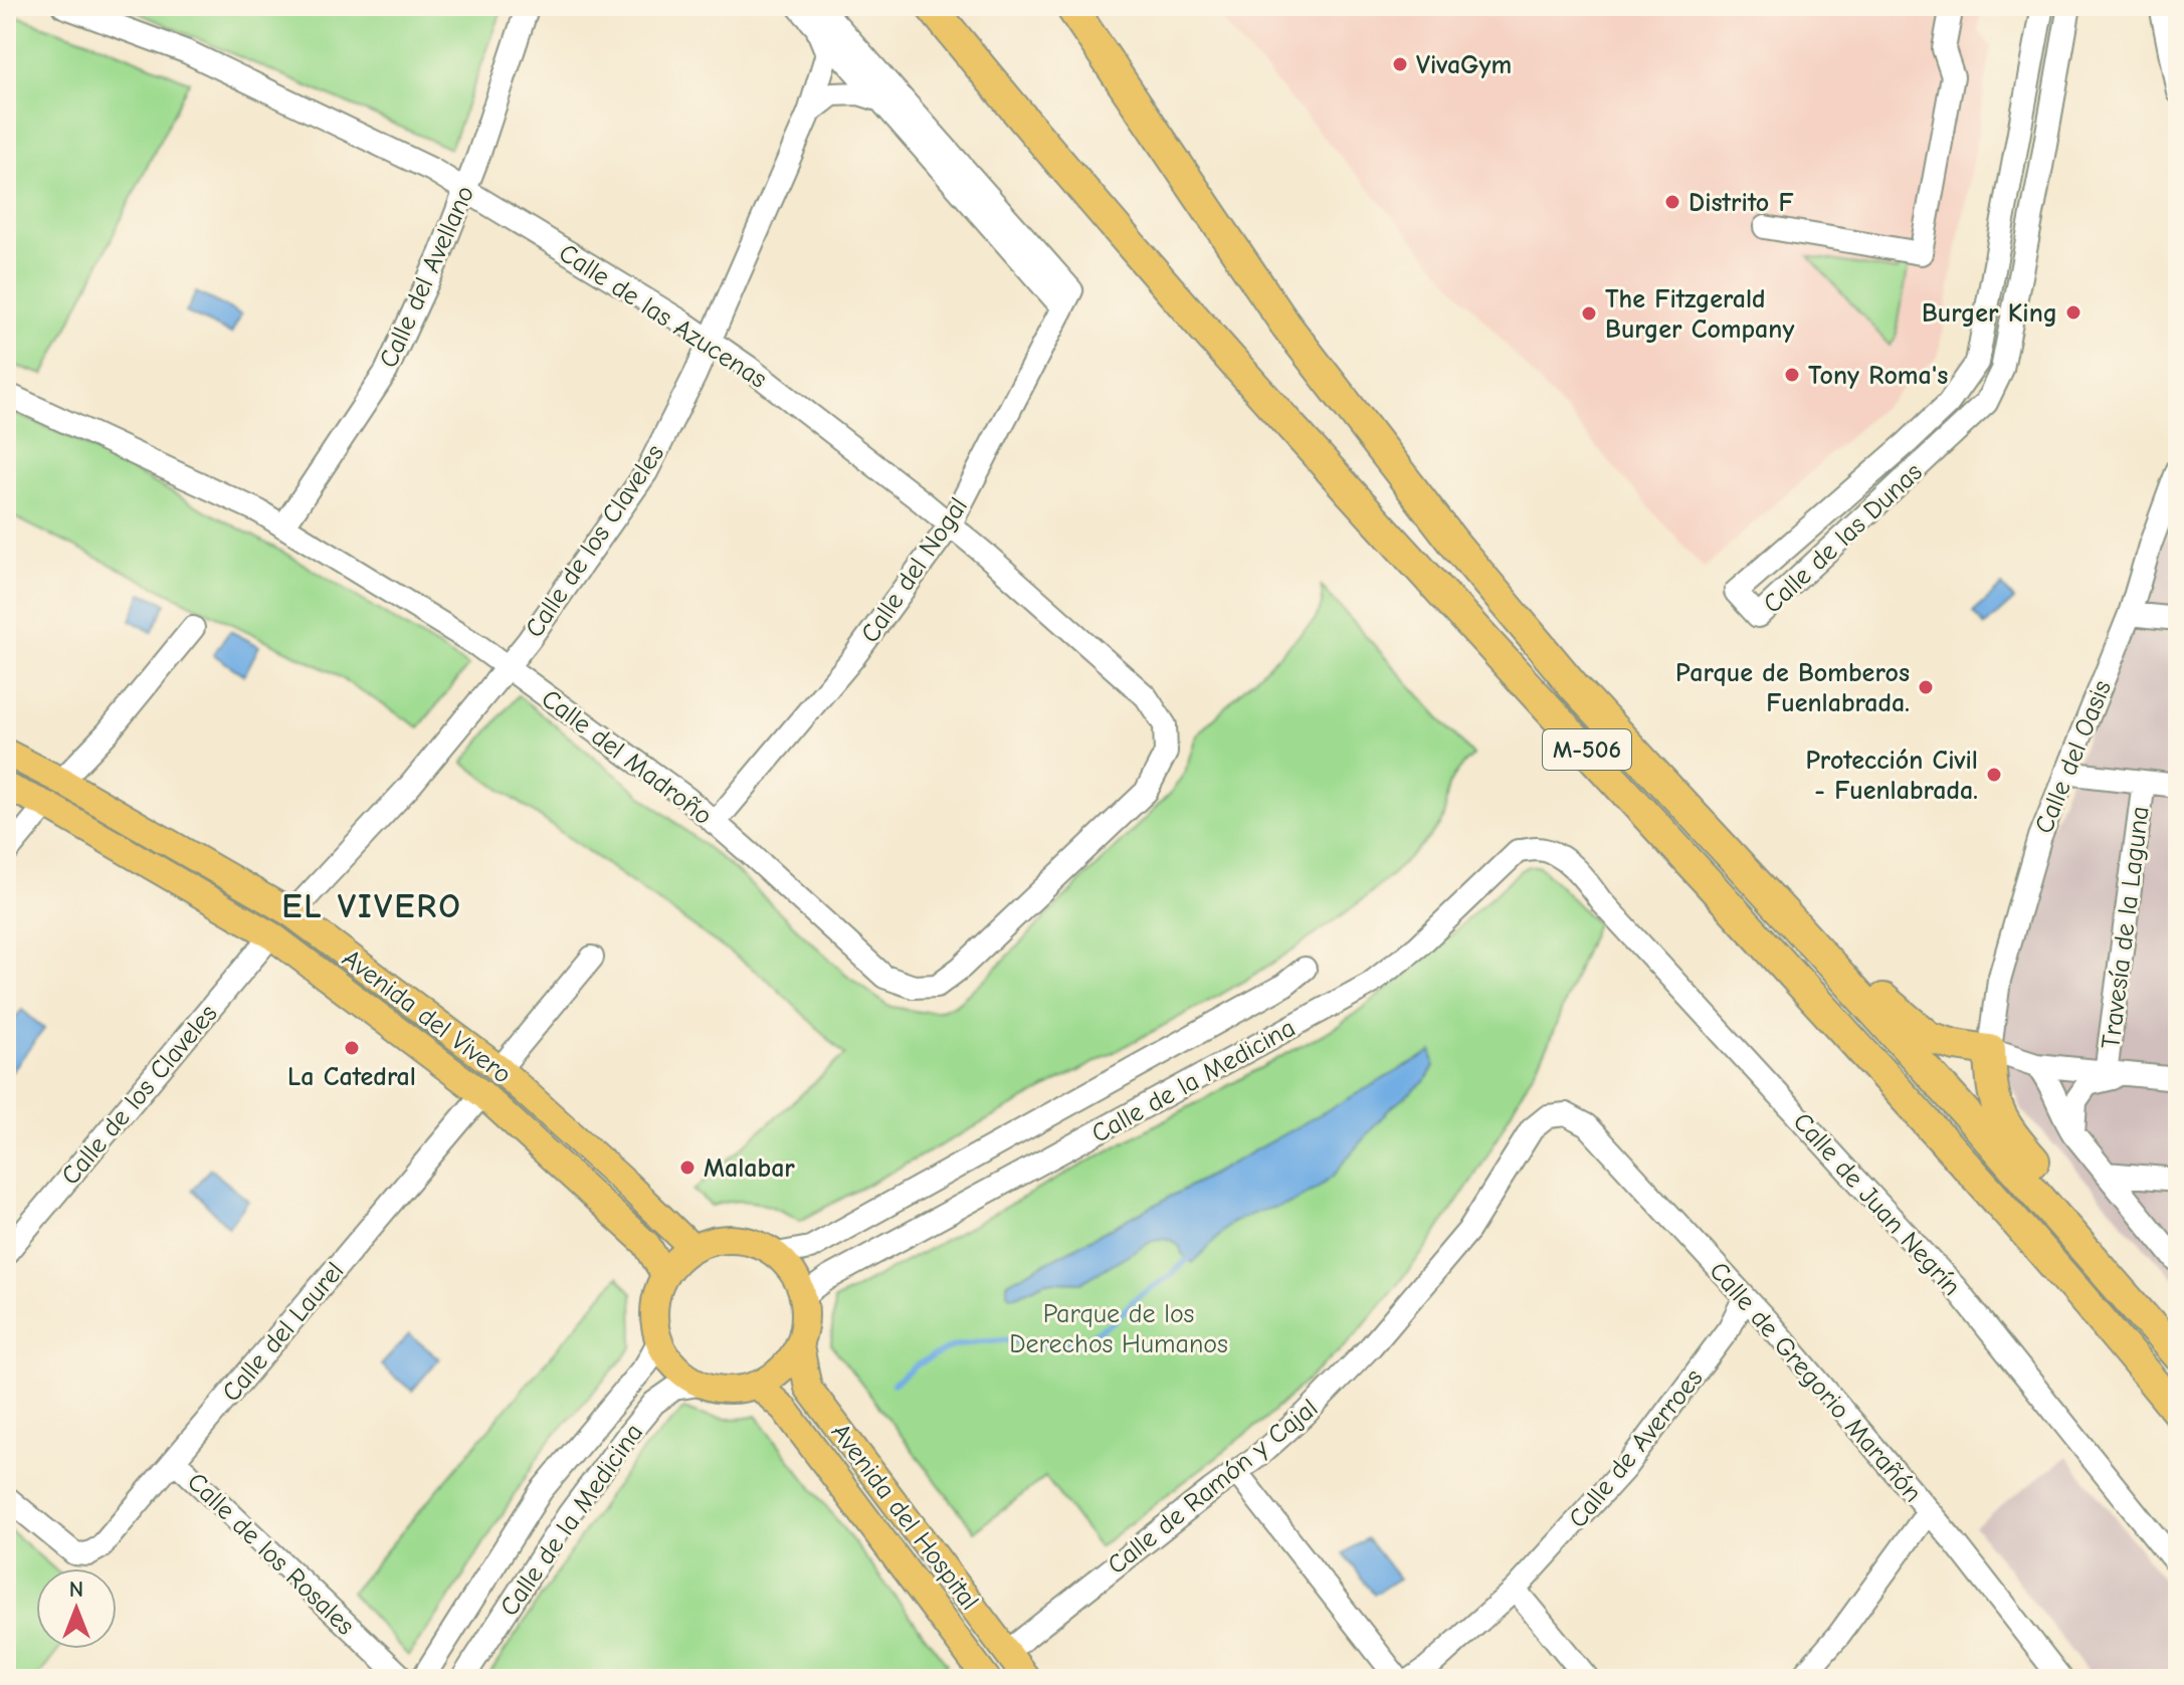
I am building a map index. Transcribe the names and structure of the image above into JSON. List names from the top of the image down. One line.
{"streets":{"highway":["M-506"],"main road":["Avenida del Vivero","Avenida del Hospital"],"street":["Calle del Avellano","Calle de las Azucenas","Calle de las Dunas","Calle de los Claveles","Calle del Nogal","Calle del Madroño","Calle del Oasis","Travesía de la Laguna","Calle de la Medicina","Calle de Juan Negrín","Calle del Laurel","Calle de Gregorio Marañón","Calle de Averroes","Calle de Ramón y Cajal","Calle de los Rosales"]},"crossings":[["Calle del Avellano","Calle de las Azucenas"],["Calle del Avellano","Calle del Madroño"],["Calle de las Azucenas","Calle de los Claveles"],["Calle de las Azucenas","Calle del Nogal"],["Calle de las Azucenas","Calle del Madroño"],["Calle de los Claveles","Calle del Madroño"],["Calle de los Claveles","Avenida del Vivero"],["Calle del Nogal","Calle del Madroño"],["Avenida del Vivero","Calle de la Medicina"],["Avenida del Vivero","Calle del Laurel"],["Avenida del Vivero","Avenida del Hospital"],["Calle de la Medicina","Calle de Juan Negrín"],["Calle de la Medicina","Avenida del Hospital"],["Calle del Laurel","Calle de los Rosales"],["Calle de Gregorio Marañón","Calle de Averroes"],["Calle de Gregorio Marañón","Calle de Ramón y Cajal"],["Calle de Ramón y Cajal","Avenida del Hospital"]],"districts":["EL VIVERO"],"parks":["Parque de los Derechos Humanos"],"places":["VivaGym","Distrito F","Burger King","The Fitzgerald Burger Company","Tony Roma's","Parque de Bomberos Fuenlabrada.","Protección Civil - Fuenlabrada.","La Catedral","Malabar"],"north":"top"}
